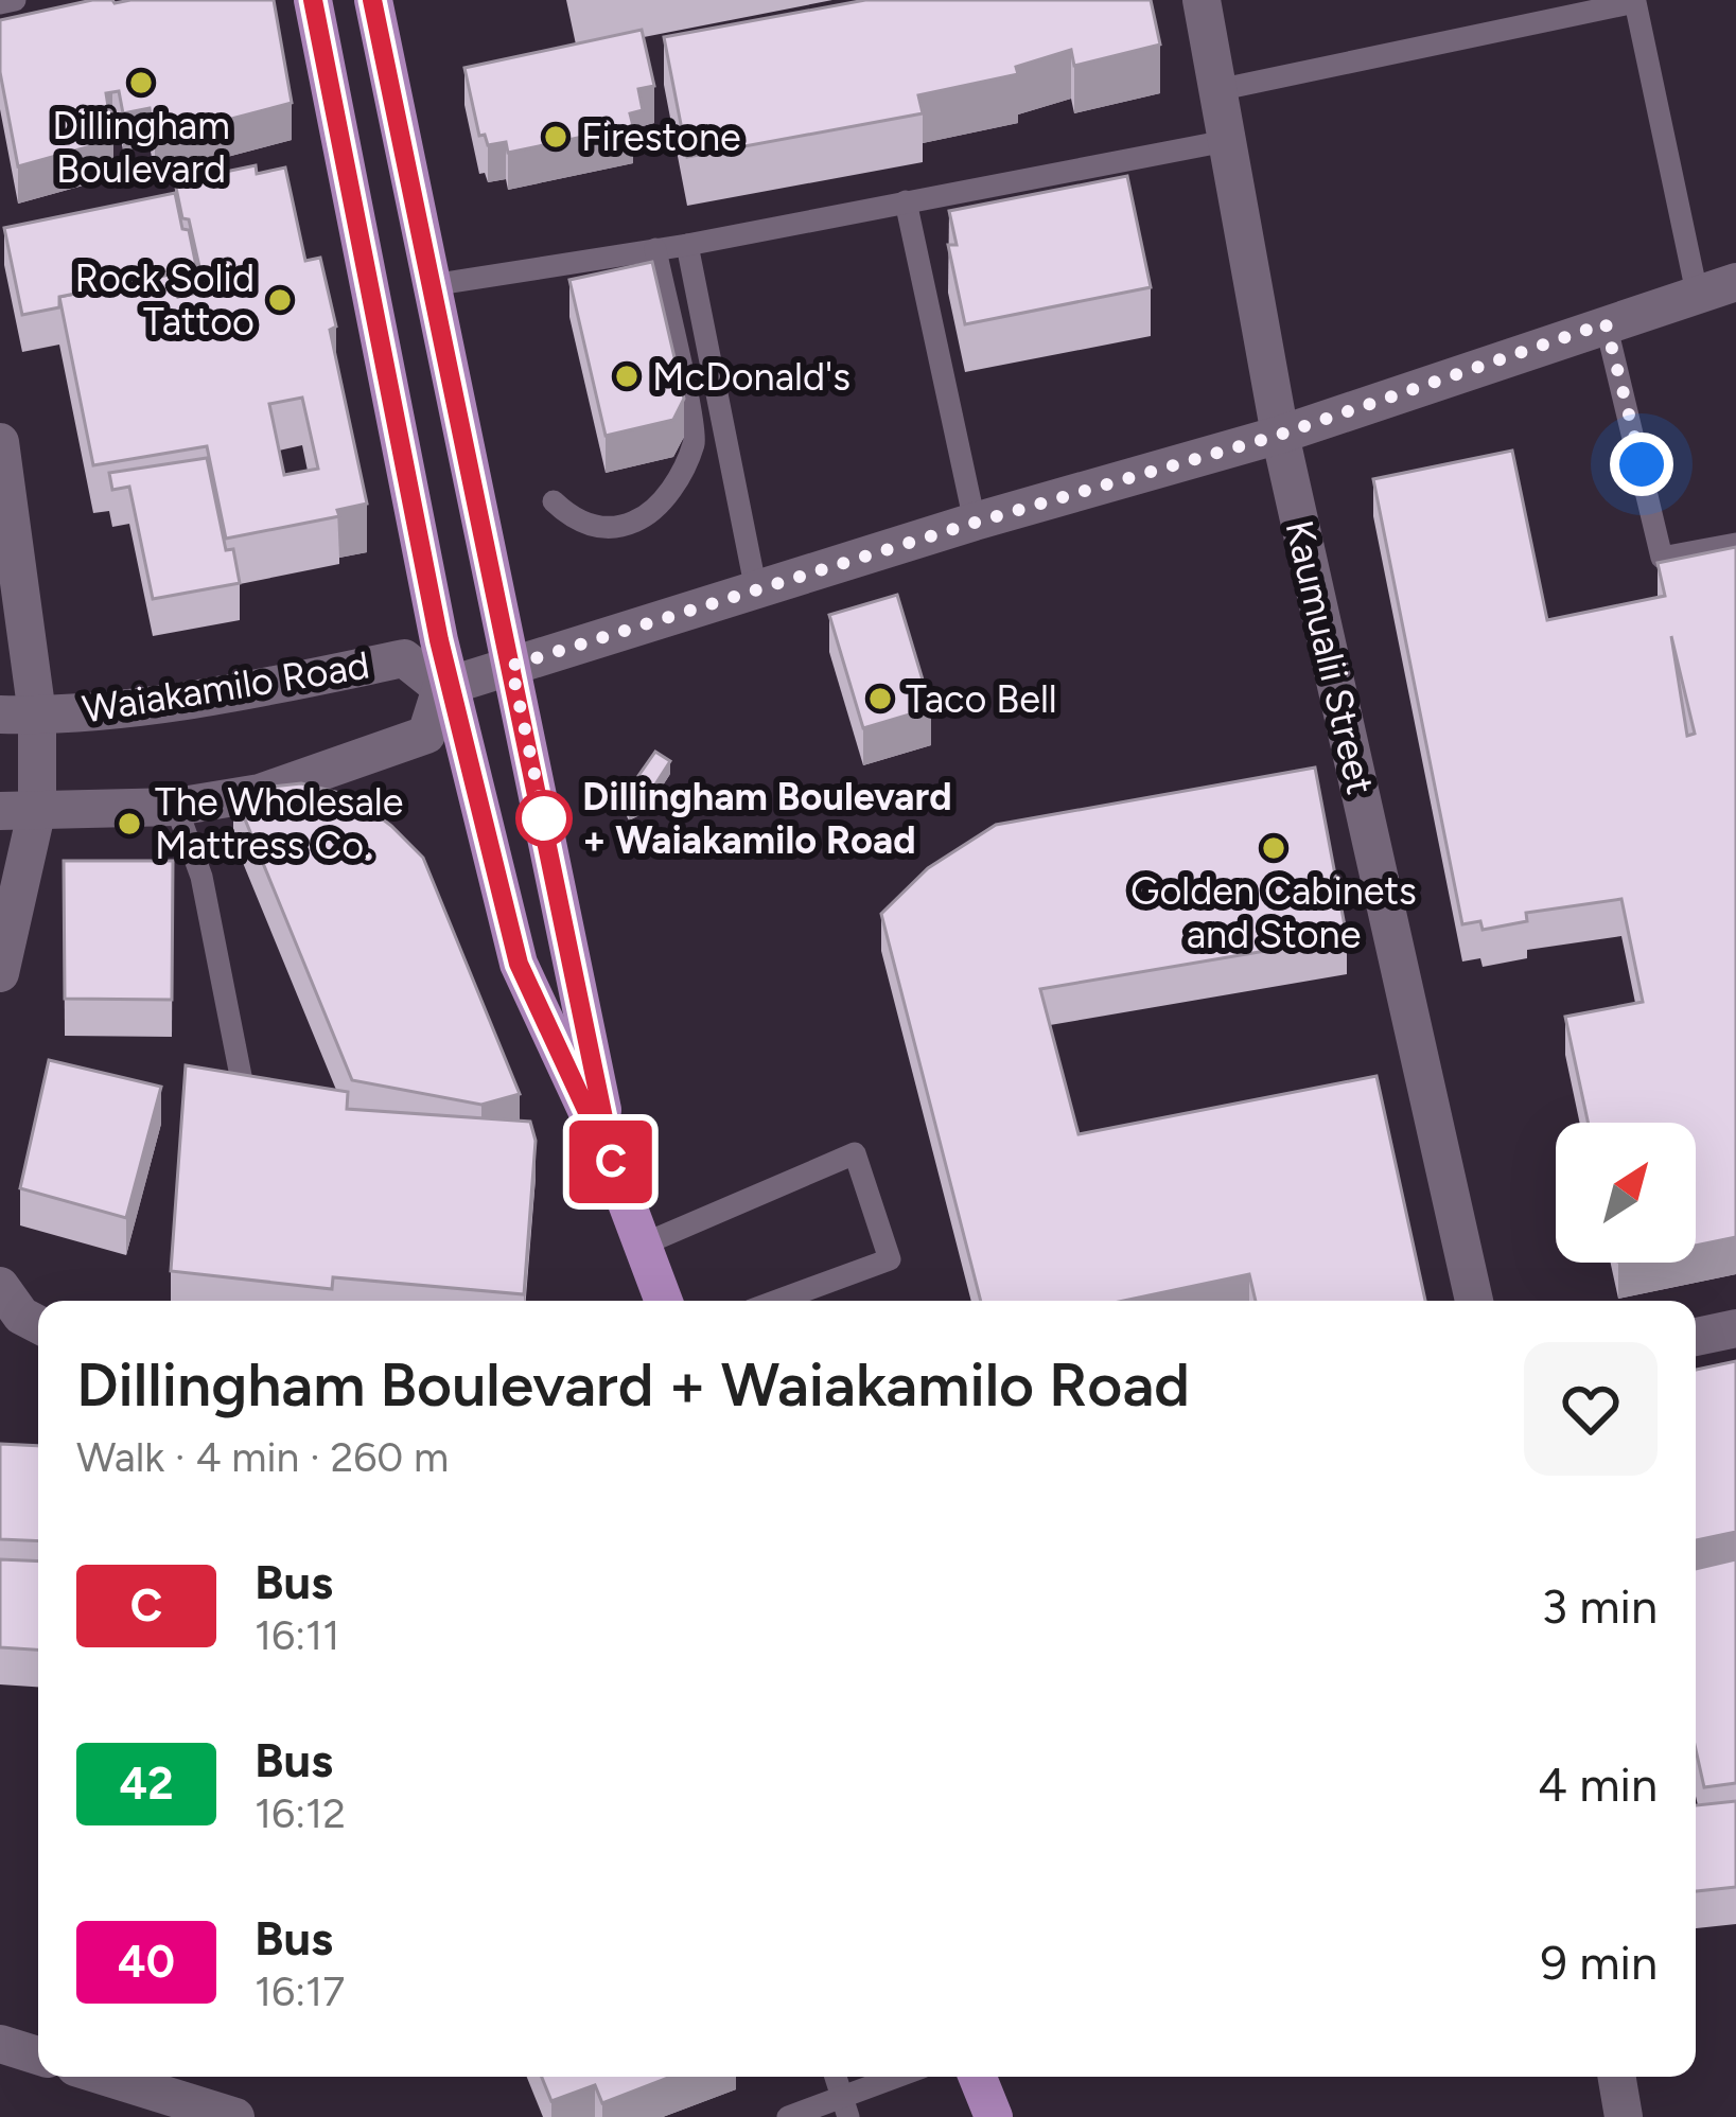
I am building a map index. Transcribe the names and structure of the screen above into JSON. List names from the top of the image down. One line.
{"streets":{"street":["Kaumualii Street","Waiakamilo Road"]},"places":["Dillingham Boulevard","Firestone","Rock Solid Tattoo","McDonald's","Taco Bell","Dillingham Boulevard + Waiakamilo Road","The Wholesale Mattress Co.","Golden Cabinets and Stone"],"lines":["bus line C"],"north":"top right","page":{"on_map":"C","heading":["Dillingham Boulevard + Waiakamilo Road","Walk · 4 min · 260 m"],"list":[{"mark":"C","name":"Bus","note":"16:11","value":"3 min"},{"mark":"42","name":"Bus","note":"16:12","value":"4 min"},{"mark":"40","name":"Bus","note":"16:17","value":"9 min"}]}}
